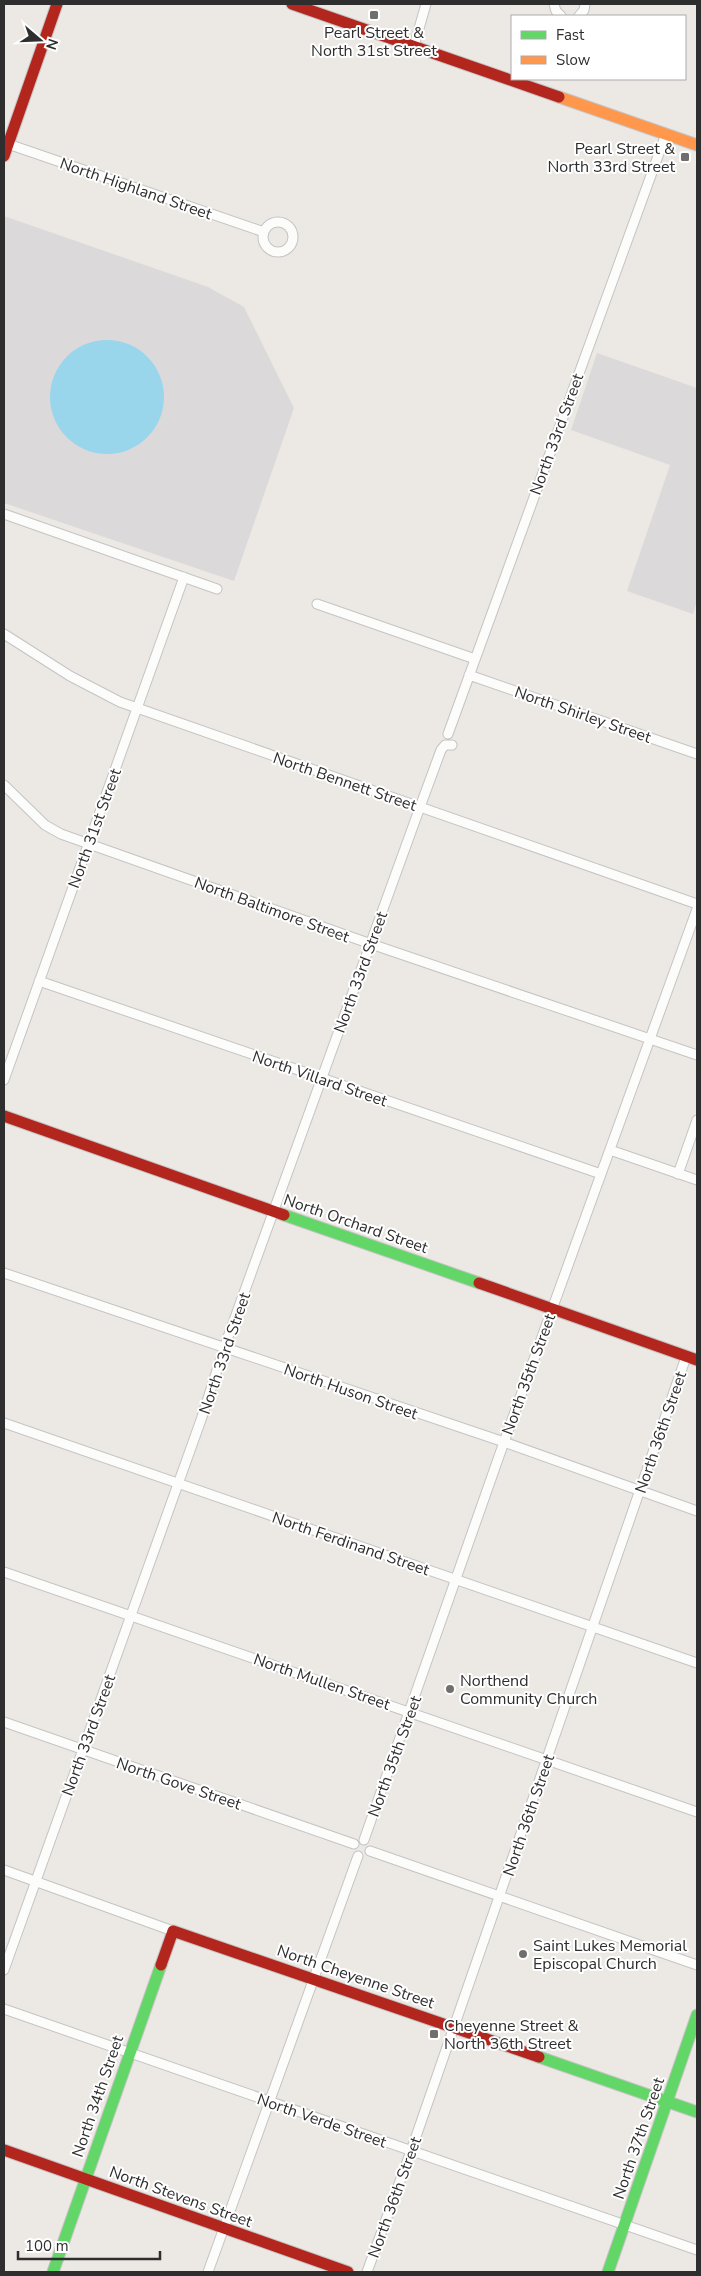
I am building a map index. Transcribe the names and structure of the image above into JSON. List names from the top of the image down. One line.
{"streets":{"street":["North Highland Street","North 33rd Street","North Shirley Street","North Bennett Street","North 31st Street","North Baltimore Street","North Villard Street","North Orchard Street","North 35th Street","North Huson Street","North 36th Street","North Ferdinand Street","North Mullen Street","North Gove Street","North Cheyenne Street","North 34th Street","North Verde Street","North 37th Street","North Stevens Street"]},"crossings":[["North 33rd Street","North Shirley Street"],["North 33rd Street","North Bennett Street"],["North 33rd Street","North Baltimore Street"],["North 33rd Street","North Villard Street"],["North 33rd Street","North Orchard Street"],["North 33rd Street","North Huson Street"],["North 33rd Street","North Ferdinand Street"],["North 33rd Street","North Mullen Street"],["North 33rd Street","North Gove Street"],["North 33rd Street","North Cheyenne Street"],["North Bennett Street","North 31st Street"],["North 31st Street","North Baltimore Street"],["North 31st Street","North Villard Street"],["North Baltimore Street","North 35th Street"],["North Villard Street","North 35th Street"],["North Orchard Street","North 35th Street"],["North Orchard Street","North 36th Street"],["North 35th Street","North Huson Street"],["North 35th Street","North Ferdinand Street"],["North 35th Street","North Mullen Street"],["North 35th Street","North Gove Street"],["North Huson Street","North 36th Street"],["North 36th Street","North Ferdinand Street"],["North 36th Street","North Mullen Street"],["North 36th Street","North Cheyenne Street"],["North 36th Street","North Verde Street"],["North Cheyenne Street","North 34th Street"],["North Cheyenne Street","North 37th Street"],["North 34th Street","North Verde Street"],["North 34th Street","North Stevens Street"],["North Verde Street","North 37th Street"]],"places":{"transit":["Pearl Street & North 31st Street","Pearl Street & North 33rd Street","Cheyenne Street & North 36th Street"],"other":["Northend Community Church","Saint Lukes Memorial Episcopal Church"]},"legend":["Fast","Slow"],"scale_bar":"100 m","north":"right"}
